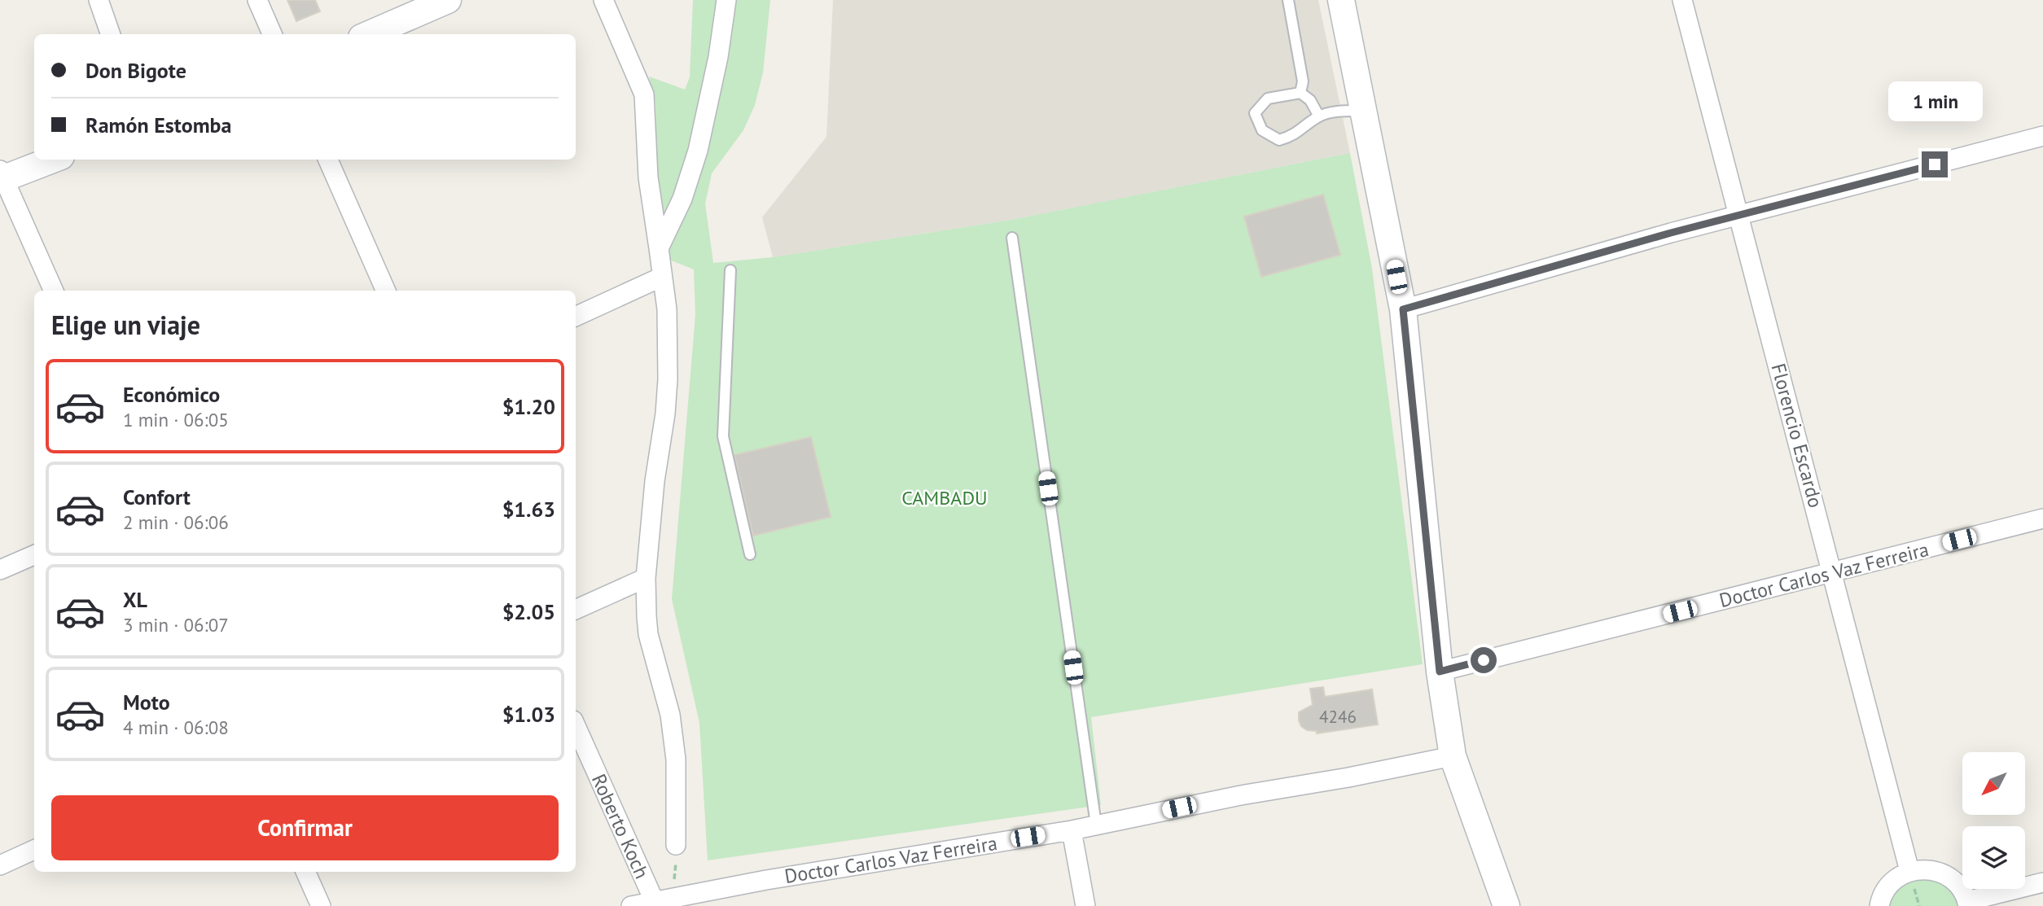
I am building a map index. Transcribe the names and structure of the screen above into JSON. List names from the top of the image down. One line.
{"streets":{"street":["Florencio Escardo","Doctor Carlos Vaz Ferreira","Roberto Koch"]},"crossings":[["Florencio Escardo","Doctor Carlos Vaz Ferreira"],["Doctor Carlos Vaz Ferreira","Roberto Koch"]],"parks":["CAMBADU"],"house_numbers":["4246"],"north":"bottom left","page":{"banner":["Don Bigote","Ramón Estomba"],"bubble":"1 min","heading":"Elige un viaje","list":[{"name":"Económico","note":"1 min · 06:05","value":"$1.20"},{"name":"Confort","note":"2 min · 06:06","value":"$1.63"},{"name":"XL","note":"3 min · 06:07","value":"$2.05"},{"name":"Moto","note":"4 min · 06:08","value":"$1.03"}],"buttons":"Confirmar"}}
